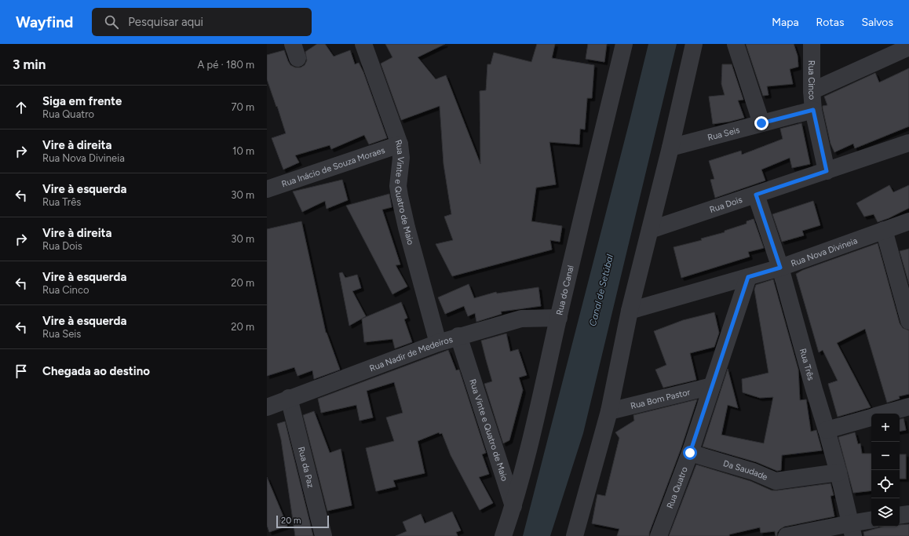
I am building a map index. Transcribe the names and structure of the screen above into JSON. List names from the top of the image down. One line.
{"streets":{"street":["Rua Cinco","Rua Seis","Rua Inácio de Souza Moraes","Rua Vinte e Quatro de Maio","Rua Dois","Rua Nova Divineia","Rua do Canal","Rua Nadir de Medeiros","Rua Três","Rua Bom Pastor","Rua da Paz","Da Saudade","Rua Quatro"]},"crossings":[["Rua Cinco","Rua Seis"],["Rua Cinco","Rua Dois"],["Rua Inácio de Souza Moraes","Rua Vinte e Quatro de Maio"],["Rua Vinte e Quatro de Maio","Rua do Canal"],["Rua Vinte e Quatro de Maio","Rua Nadir de Medeiros"],["Rua Dois","Rua Três"],["Rua Nova Divineia","Rua Três"],["Rua Nova Divineia","Rua Quatro"],["Rua do Canal","Rua Nadir de Medeiros"],["Rua Nadir de Medeiros","Rua da Paz"],["Rua Três","Da Saudade"],["Rua Bom Pastor","Rua Quatro"],["Da Saudade","Rua Quatro"]],"water":["Canal de Setúbal"],"scale_bar":"20 m","page":{"header":"Wayfind","search":"Pesquisar aqui","nav":["Mapa","Rotas","Salvos"],"heading":["3 min","A pé · 180 m"],"list":[["Siga em frente","Rua Quatro","70 m"],["Vire à direita","Rua Nova Divineia","10 m"],["Vire à esquerda","Rua Três","30 m"],["Vire à direita","Rua Dois","30 m"],["Vire à esquerda","Rua Cinco","20 m"],["Vire à esquerda","Rua Seis","20 m"],"Chegada ao destino"],"map_buttons":["+","−"],"scale":"20 m"}}
